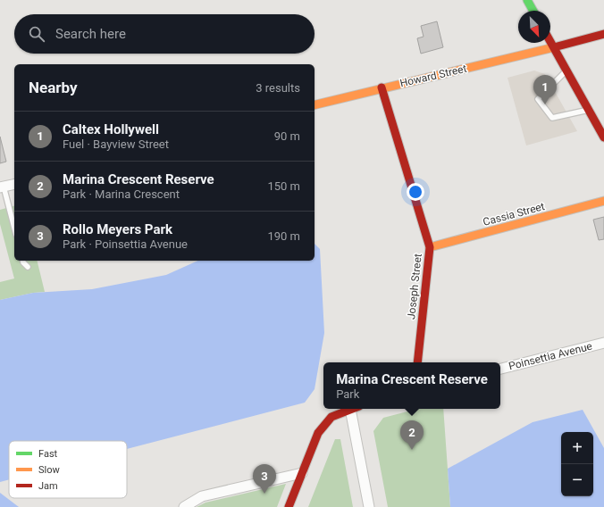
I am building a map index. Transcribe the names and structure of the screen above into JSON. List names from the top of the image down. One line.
{"streets":{"street":["Howard Street","Cassia Street","Joseph Street","Poinsettia Avenue"]},"crossings":[["Howard Street","Joseph Street"],["Cassia Street","Joseph Street"]],"legend":["Fast","Slow","Jam"],"north":"bottom right","page":{"search":"Search here","heading":["Nearby","3 results"],"pins":["1","2","3"],"list":[{"mark":"1","name":"Caltex Hollywell","note":"Fuel · Bayview Street","value":"90 m"},{"mark":"2","name":"Marina Crescent Reserve","note":"Park · Marina Crescent","value":"150 m"},{"mark":"3","name":"Rollo Meyers Park","note":"Park · Poinsettia Avenue","value":"190 m"}],"popup":["Marina Crescent Reserve","Park"],"map_buttons":["+","−"]}}
